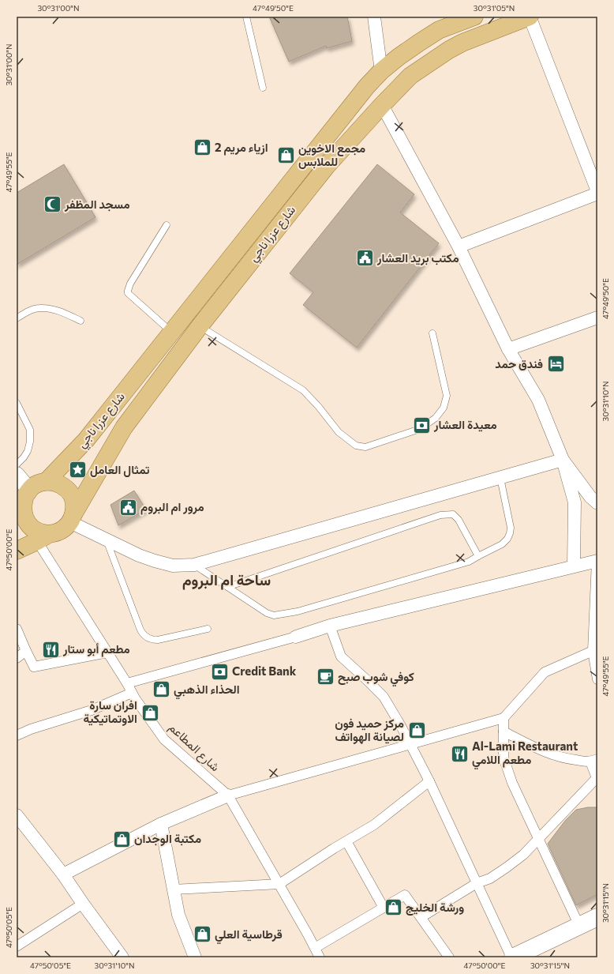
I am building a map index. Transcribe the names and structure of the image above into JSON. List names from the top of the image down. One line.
{"streets":{"main road":["شارع عزرا ناجي"],"street":["شارع المطاعم"]},"crossings":[["شارع عزرا ناجي","شارع المطاعم"]],"districts":["ساحة ام البروم"],"places":{"shop":["ازياء مريم 2","مجمع الاخوين للملابس","الحذاء الذهبي","افران سارة الاوتماتيكية","مركز حميد فون لصيانة الهواتف","مكتبة الوجدان","ورشة الخليج","قرطاسية العلي"],"mosque":["مسجد المظفر"],"public building":["مكتب بريد العشار","مرور ام البروم"],"hotel":["فندق حمد"],"bank":["معيدة العشار","Credit Bank"],"place":["تمثال العامل"],"restaurant":["مطعم أبو ستار","Al-Lami Restaurant مطعم اللامي"],"cafe":["كوفي شوب صبح"]},"coordinates":["30°31'00\"N","47°49'50\"E","30°31'05\"N","47°49'55\"E","30°31'10\"N","47°50'00\"E","30°31'15\"N","47°50'05\"E"]}
